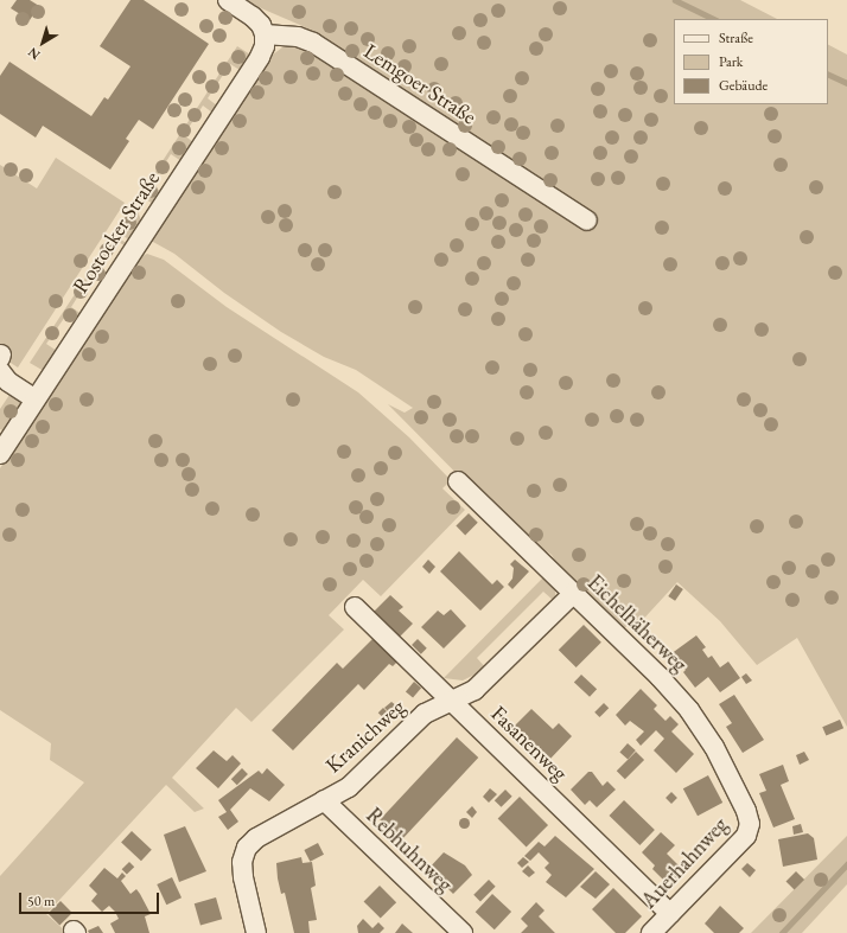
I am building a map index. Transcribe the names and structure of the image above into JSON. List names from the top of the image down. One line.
{"streets":{"street":["Lemgoer Straße","Rostocker Straße","Eichelhäherweg","Kranichweg","Fasanenweg","Rebhuhnweg","Auerhahnweg"]},"crossings":[["Lemgoer Straße","Rostocker Straße"],["Eichelhäherweg","Kranichweg"],["Eichelhäherweg","Auerhahnweg"],["Kranichweg","Fasanenweg"],["Kranichweg","Rebhuhnweg"],["Fasanenweg","Auerhahnweg"]],"legend":["Straße","Park","Gebäude"],"scale_bar":"50 m","north":"bottom left"}
